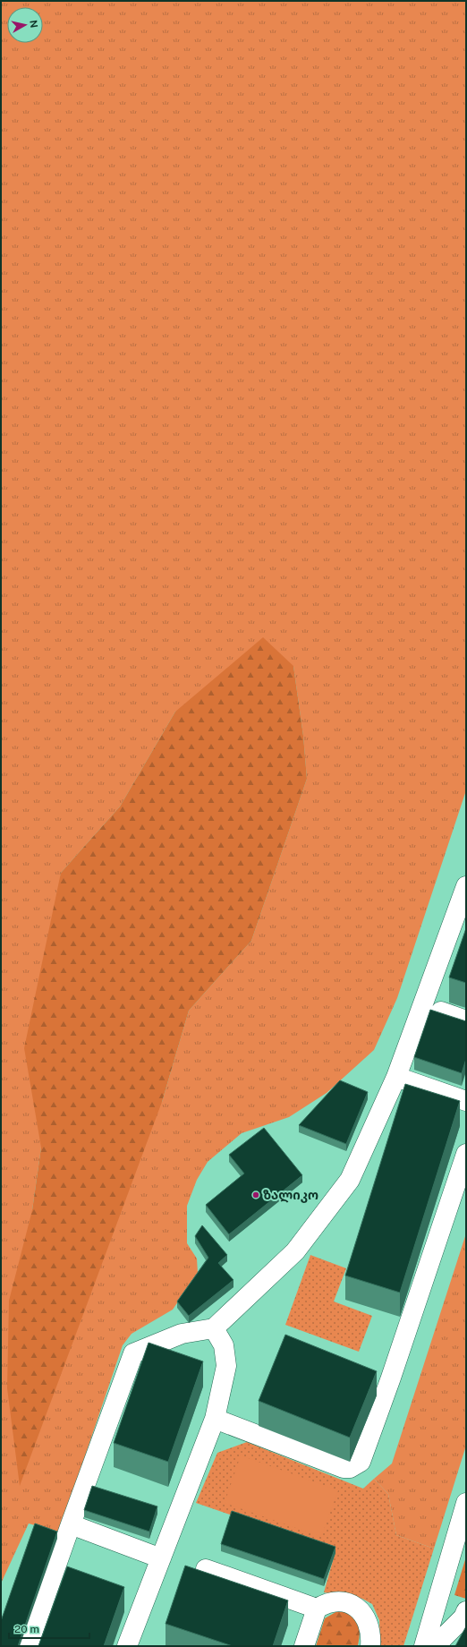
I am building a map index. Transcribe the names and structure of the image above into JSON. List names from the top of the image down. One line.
{"places":["ზალიკო"],"scale_bar":"20 m","north":"right"}
